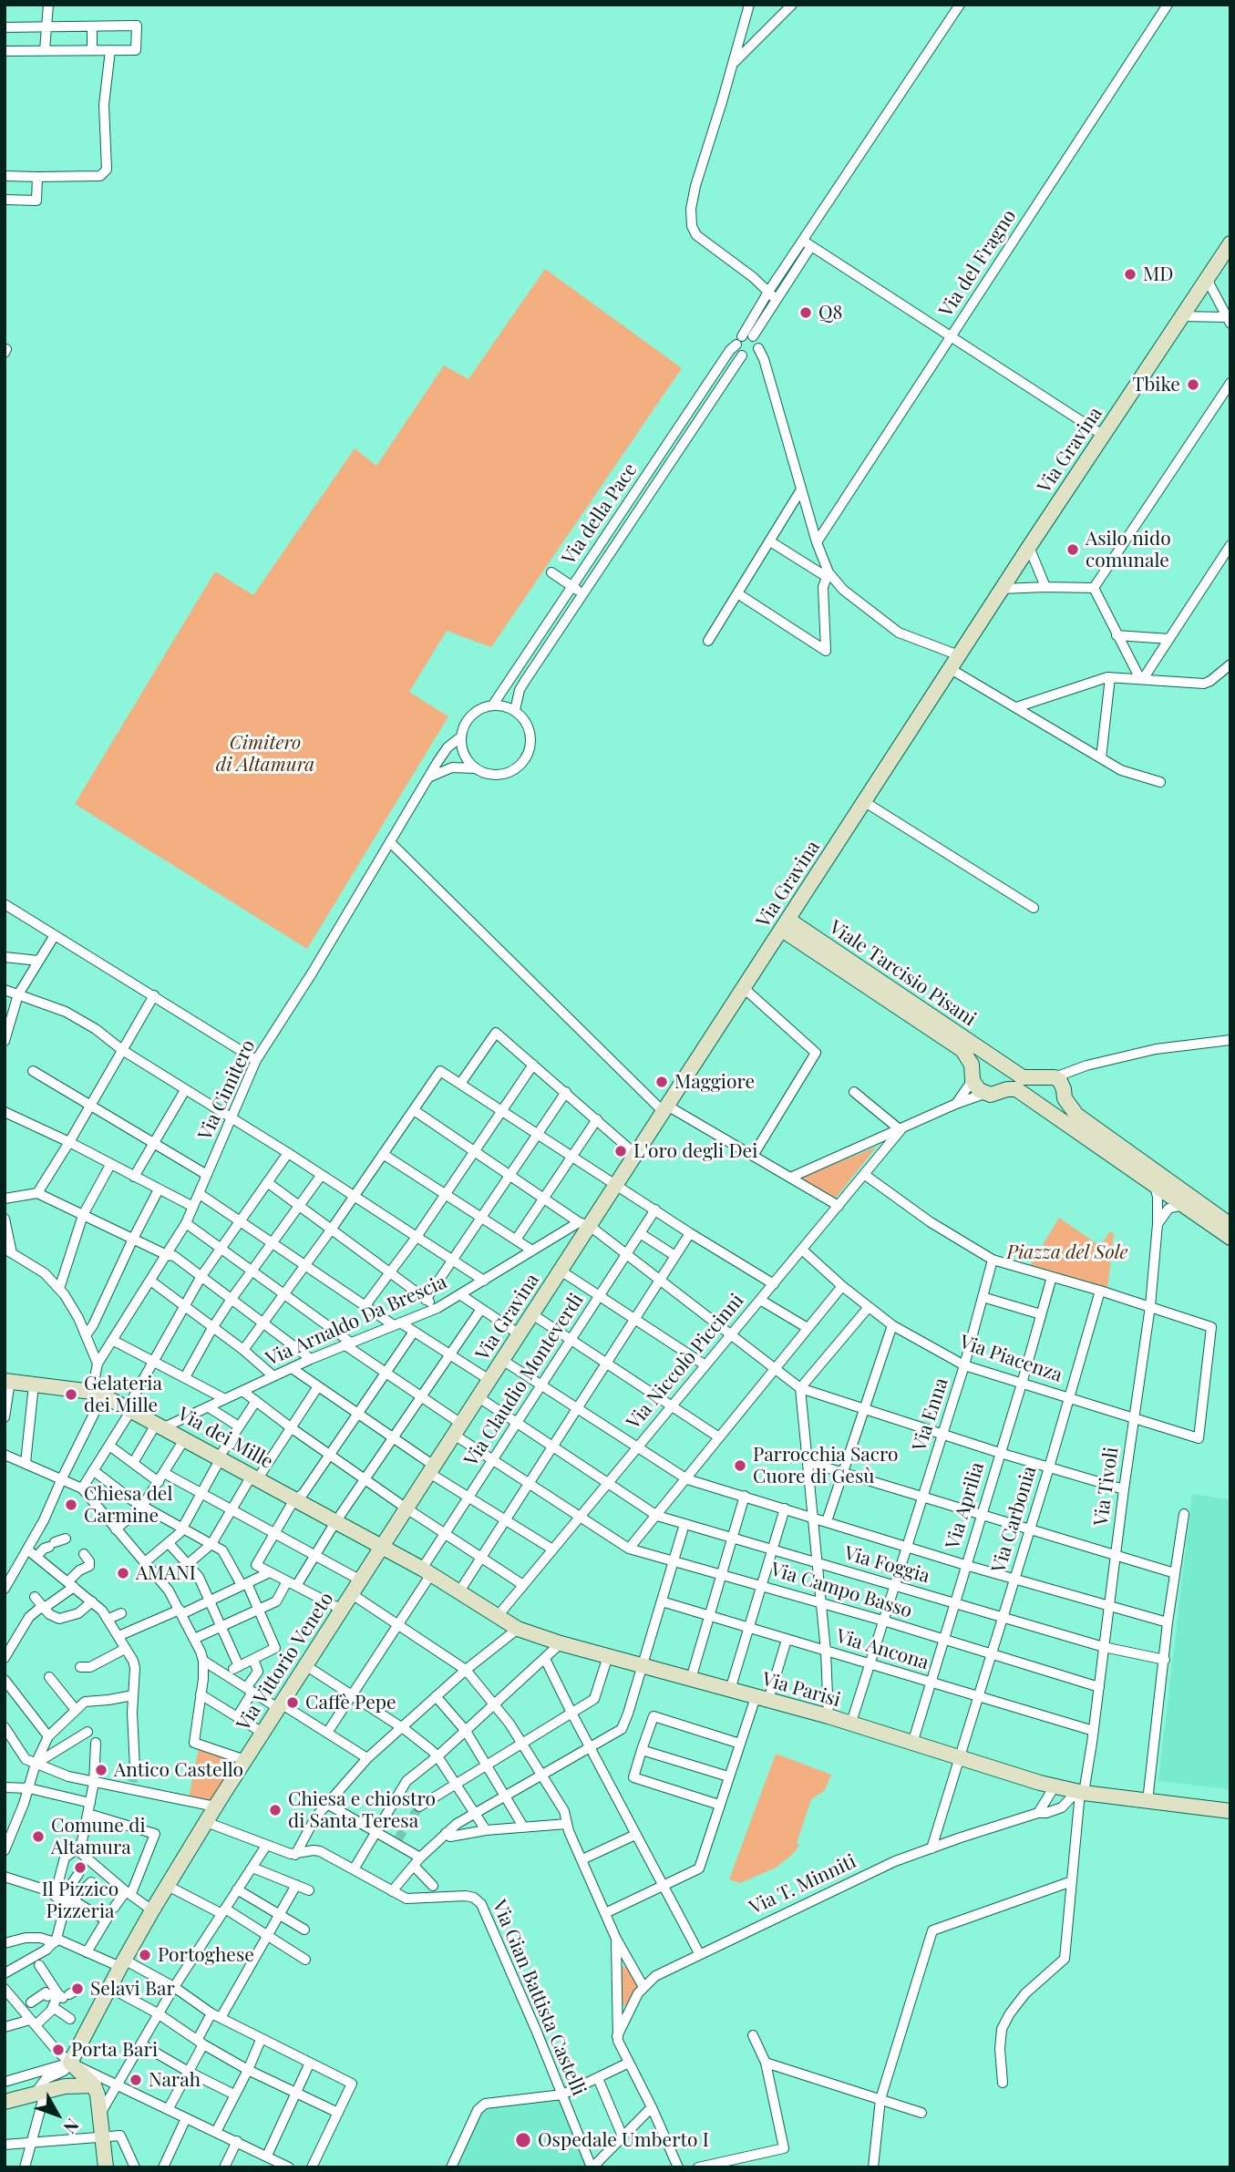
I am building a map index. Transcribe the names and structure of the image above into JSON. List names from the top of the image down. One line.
{"streets":{"main road":["Via Gravina","Viale Tarcisio Pisani","Via dei Mille","Via Vittorio Veneto","Via Parisi"],"street":["Via del Fragno","Via della Pace","Via Cimitero","Via Arnaldo Da Brescia","Via Piacenza","Via Niccolò Piccinni","Via Claudio Monteverdi","Via Enna","Via Tivoli","Via Aprilia","Via Carbonia","Via Foggia","Via Campo Basso","Via Ancona","Via T. Minniti","Via Gian Battista Castelli"]},"crossings":[["Via Gravina","Viale Tarcisio Pisani"],["Via Gravina","Via Arnaldo Da Brescia"],["Via Gravina","Via dei Mille"],["Via Gravina","Via Foggia"],["Via Gravina","Via Campo Basso"],["Via Gravina","Via Vittorio Veneto"],["Via Gravina","Via Parisi"],["Via della Pace","Via Cimitero"],["Via Cimitero","Via dei Mille"],["Via Cimitero","Via Campo Basso"],["Via Arnaldo Da Brescia","Via dei Mille"],["Via Arnaldo Da Brescia","Via Campo Basso"],["Via Piacenza","Via Niccolò Piccinni"],["Via Piacenza","Via Enna"],["Via Piacenza","Via Tivoli"],["Via Piacenza","Via Aprilia"],["Via Piacenza","Via Carbonia"],["Via Niccolò Piccinni","Via Foggia"],["Via Niccolò Piccinni","Via Campo Basso"],["Via Niccolò Piccinni","Via Parisi"],["Via Claudio Monteverdi","Via Foggia"],["Via Claudio Monteverdi","Via Campo Basso"],["Via Claudio Monteverdi","Via Parisi"],["Via Enna","Via Foggia"],["Via Enna","Via Campo Basso"],["Via Enna","Via Ancona"],["Via Enna","Via Parisi"],["Via dei Mille","Via Vittorio Veneto"],["Via dei Mille","Via Parisi"],["Via Tivoli","Via Foggia"],["Via Tivoli","Via Campo Basso"],["Via Tivoli","Via Ancona"],["Via Tivoli","Via Parisi"],["Via Tivoli","Via T. Minniti"],["Via Aprilia","Via Foggia"],["Via Aprilia","Via Campo Basso"],["Via Aprilia","Via Ancona"],["Via Aprilia","Via Parisi"],["Via Carbonia","Via Foggia"],["Via Carbonia","Via Campo Basso"],["Via Carbonia","Via Ancona"],["Via Carbonia","Via Parisi"],["Via Carbonia","Via T. Minniti"],["Via Vittorio Veneto","Via Parisi"],["Via Vittorio Veneto","Via Gian Battista Castelli"],["Via Parisi","Via T. Minniti"]],"parks":["Cimitero di Altamura","Piazza del Sole"],"places":["MD","Q8","Tbike","Asilo nido comunale","Maggiore","L'oro degli Dei","Gelateria dei Mille","Parrocchia Sacro Cuore di Gesù","Chiesa del Carmine","AMANI","Caffè Pepe","Antico Castello","Chiesa e chiostro di Santa Teresa","Comune di Altamura","Il Pizzico Pizzeria","Portoghese","Selavi Bar","Porta Bari","Narah","Ospedale Umberto I"],"north":"bottom right"}
